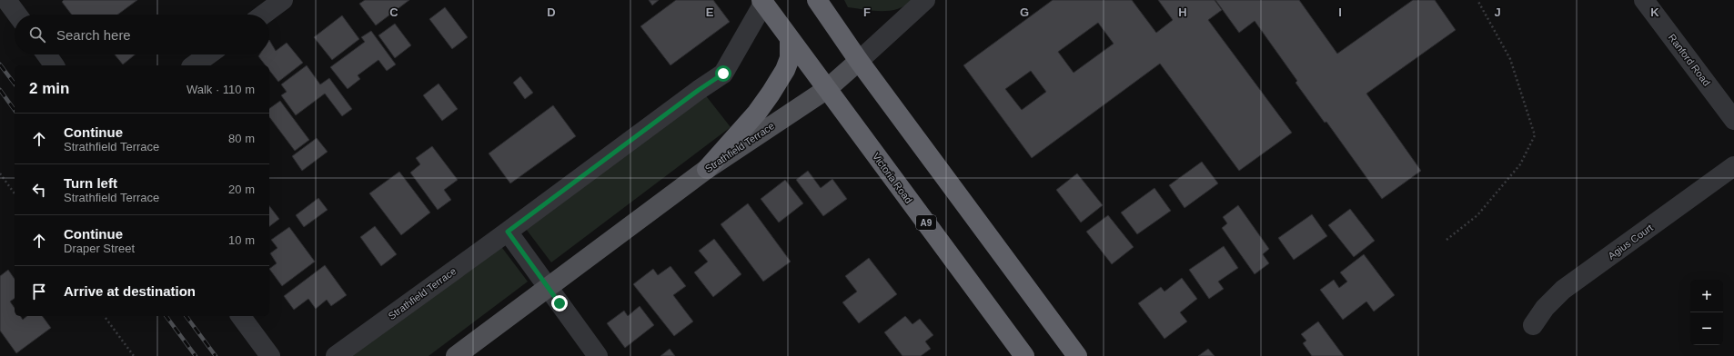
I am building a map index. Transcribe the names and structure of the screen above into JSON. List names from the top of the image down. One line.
{"streets":{"highway":["Victoria Road","A9"],"main road":["Strathfield Terrace"],"street":["Ranford Road","Agius Court"]},"crossings":[["Strathfield Terrace","Victoria Road"]],"page":{"search":"Search here","heading":["2 min","Walk · 110 m"],"list":[["Continue","Strathfield Terrace","80 m"],["Turn left","Strathfield Terrace","20 m"],["Continue","Draper Street","10 m"],"Arrive at destination"],"map_buttons":["+","−"]},"grid":{"columns":["C","D","E","F","G","H","I","J","K"]}}
